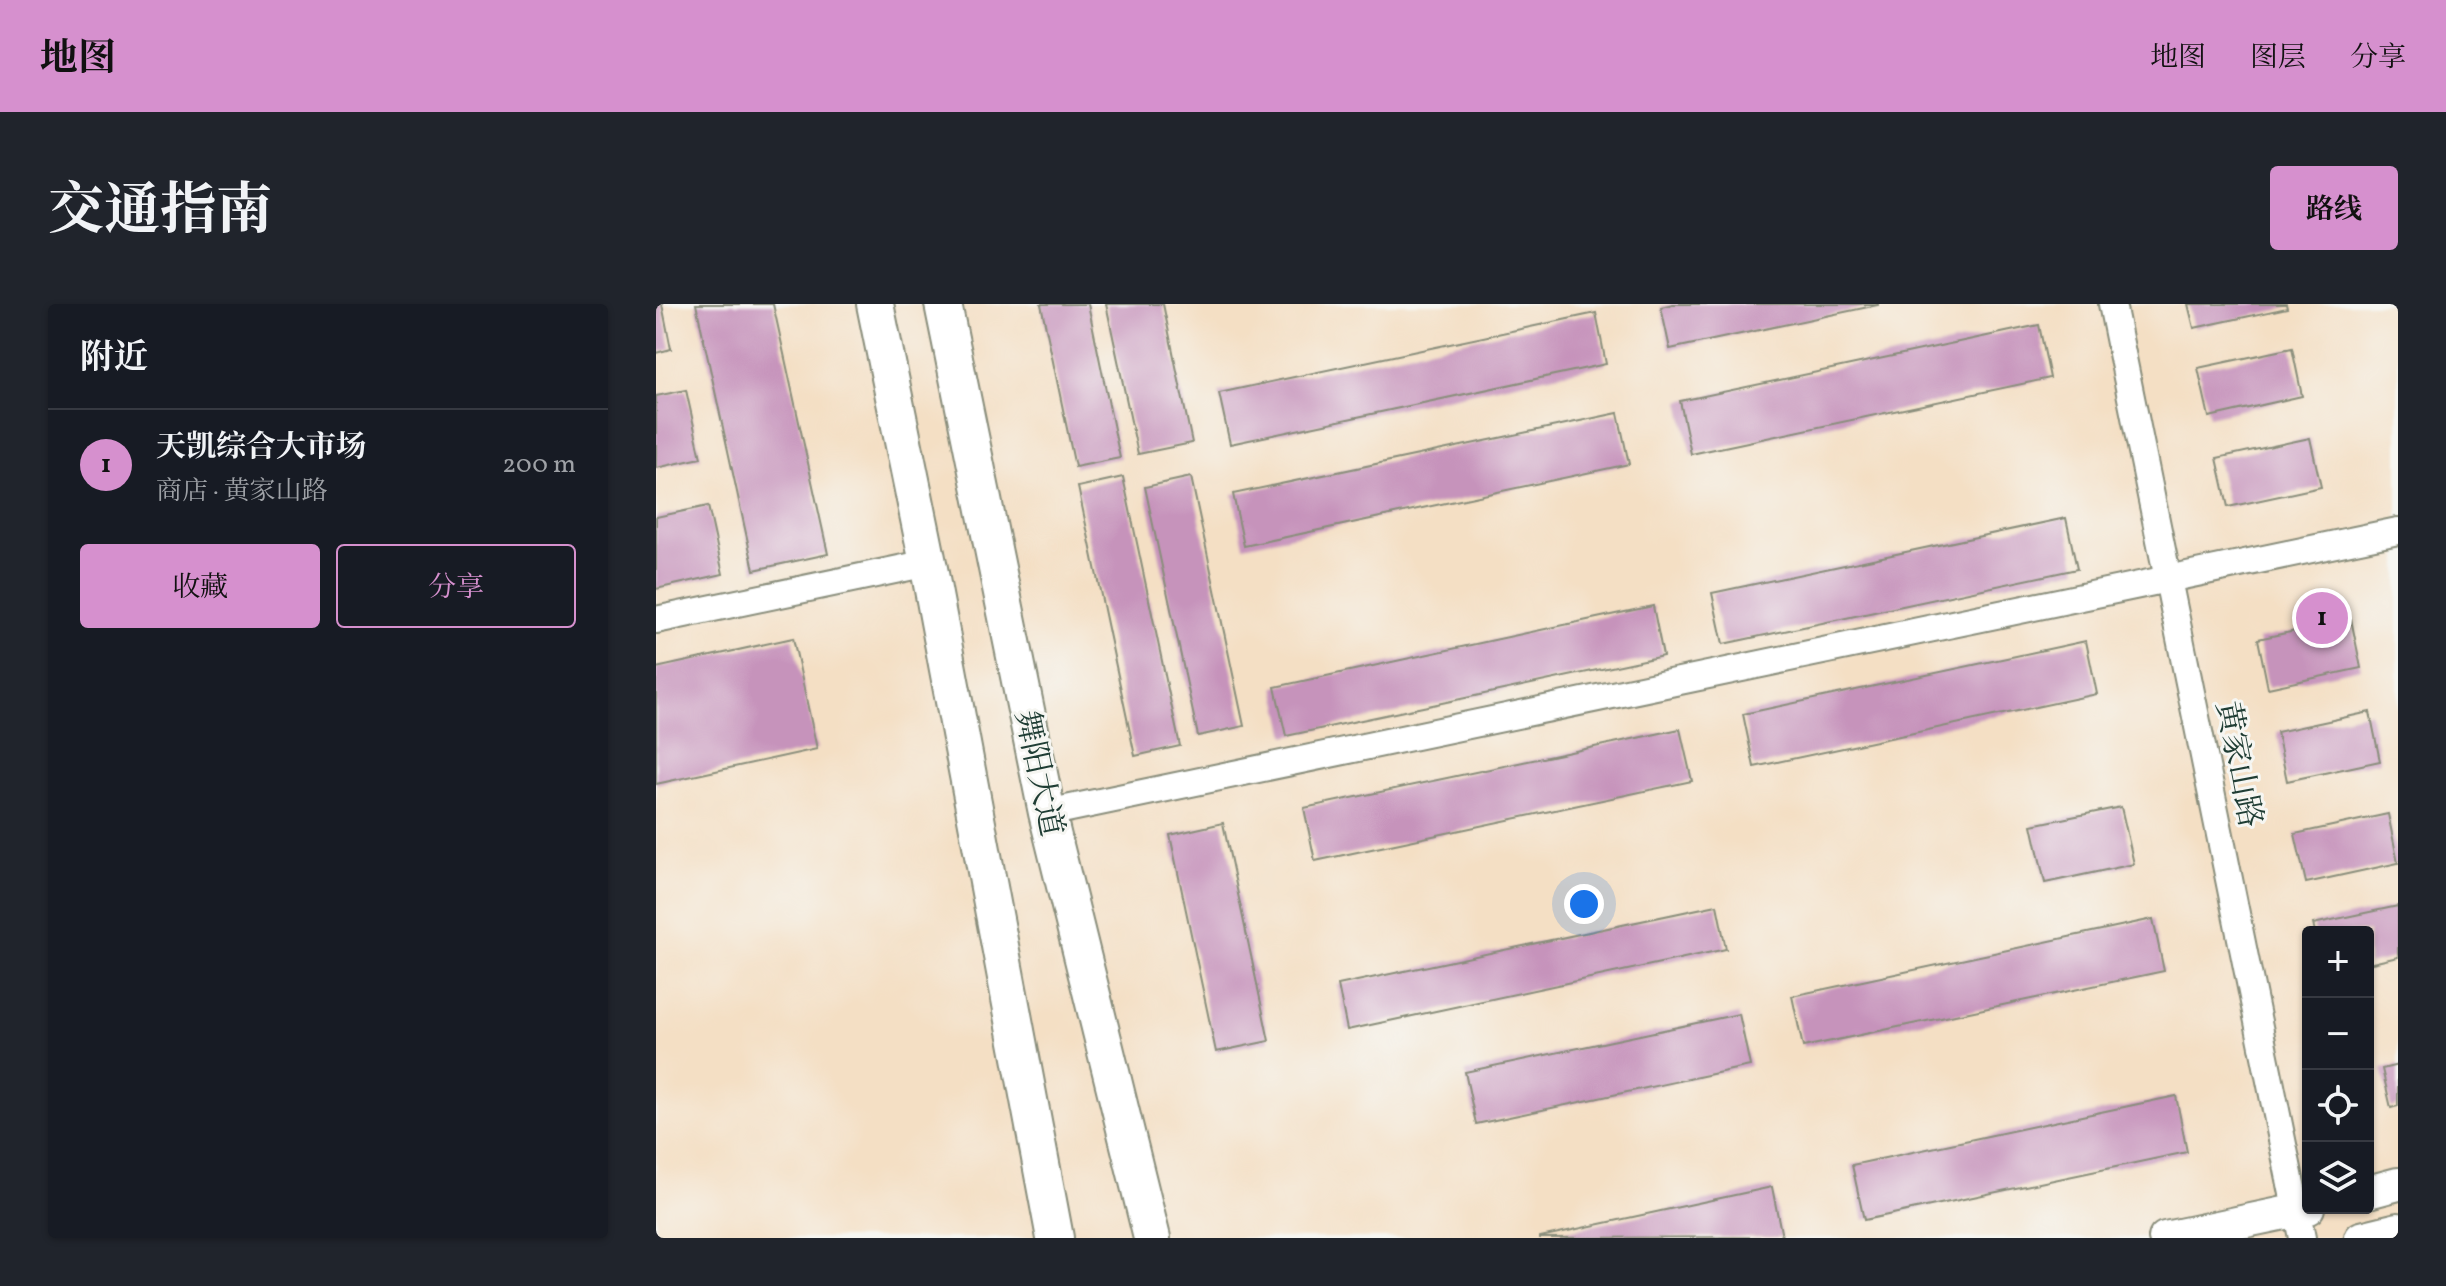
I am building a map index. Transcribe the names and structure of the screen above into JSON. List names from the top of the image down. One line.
{"streets":{"main road":["舞阳大道"],"street":["黄家山路"]},"page":{"header":"地图","nav":["地图","图层","分享"],"title":"交通指南","buttons":["路线",["收藏","分享"]],"heading":"附近","list":[{"mark":"1","name":"天凯综合大市场","note":"商店 · 黄家山路","value":"200 m"}],"pins":"1","map_buttons":["+","−"]}}
